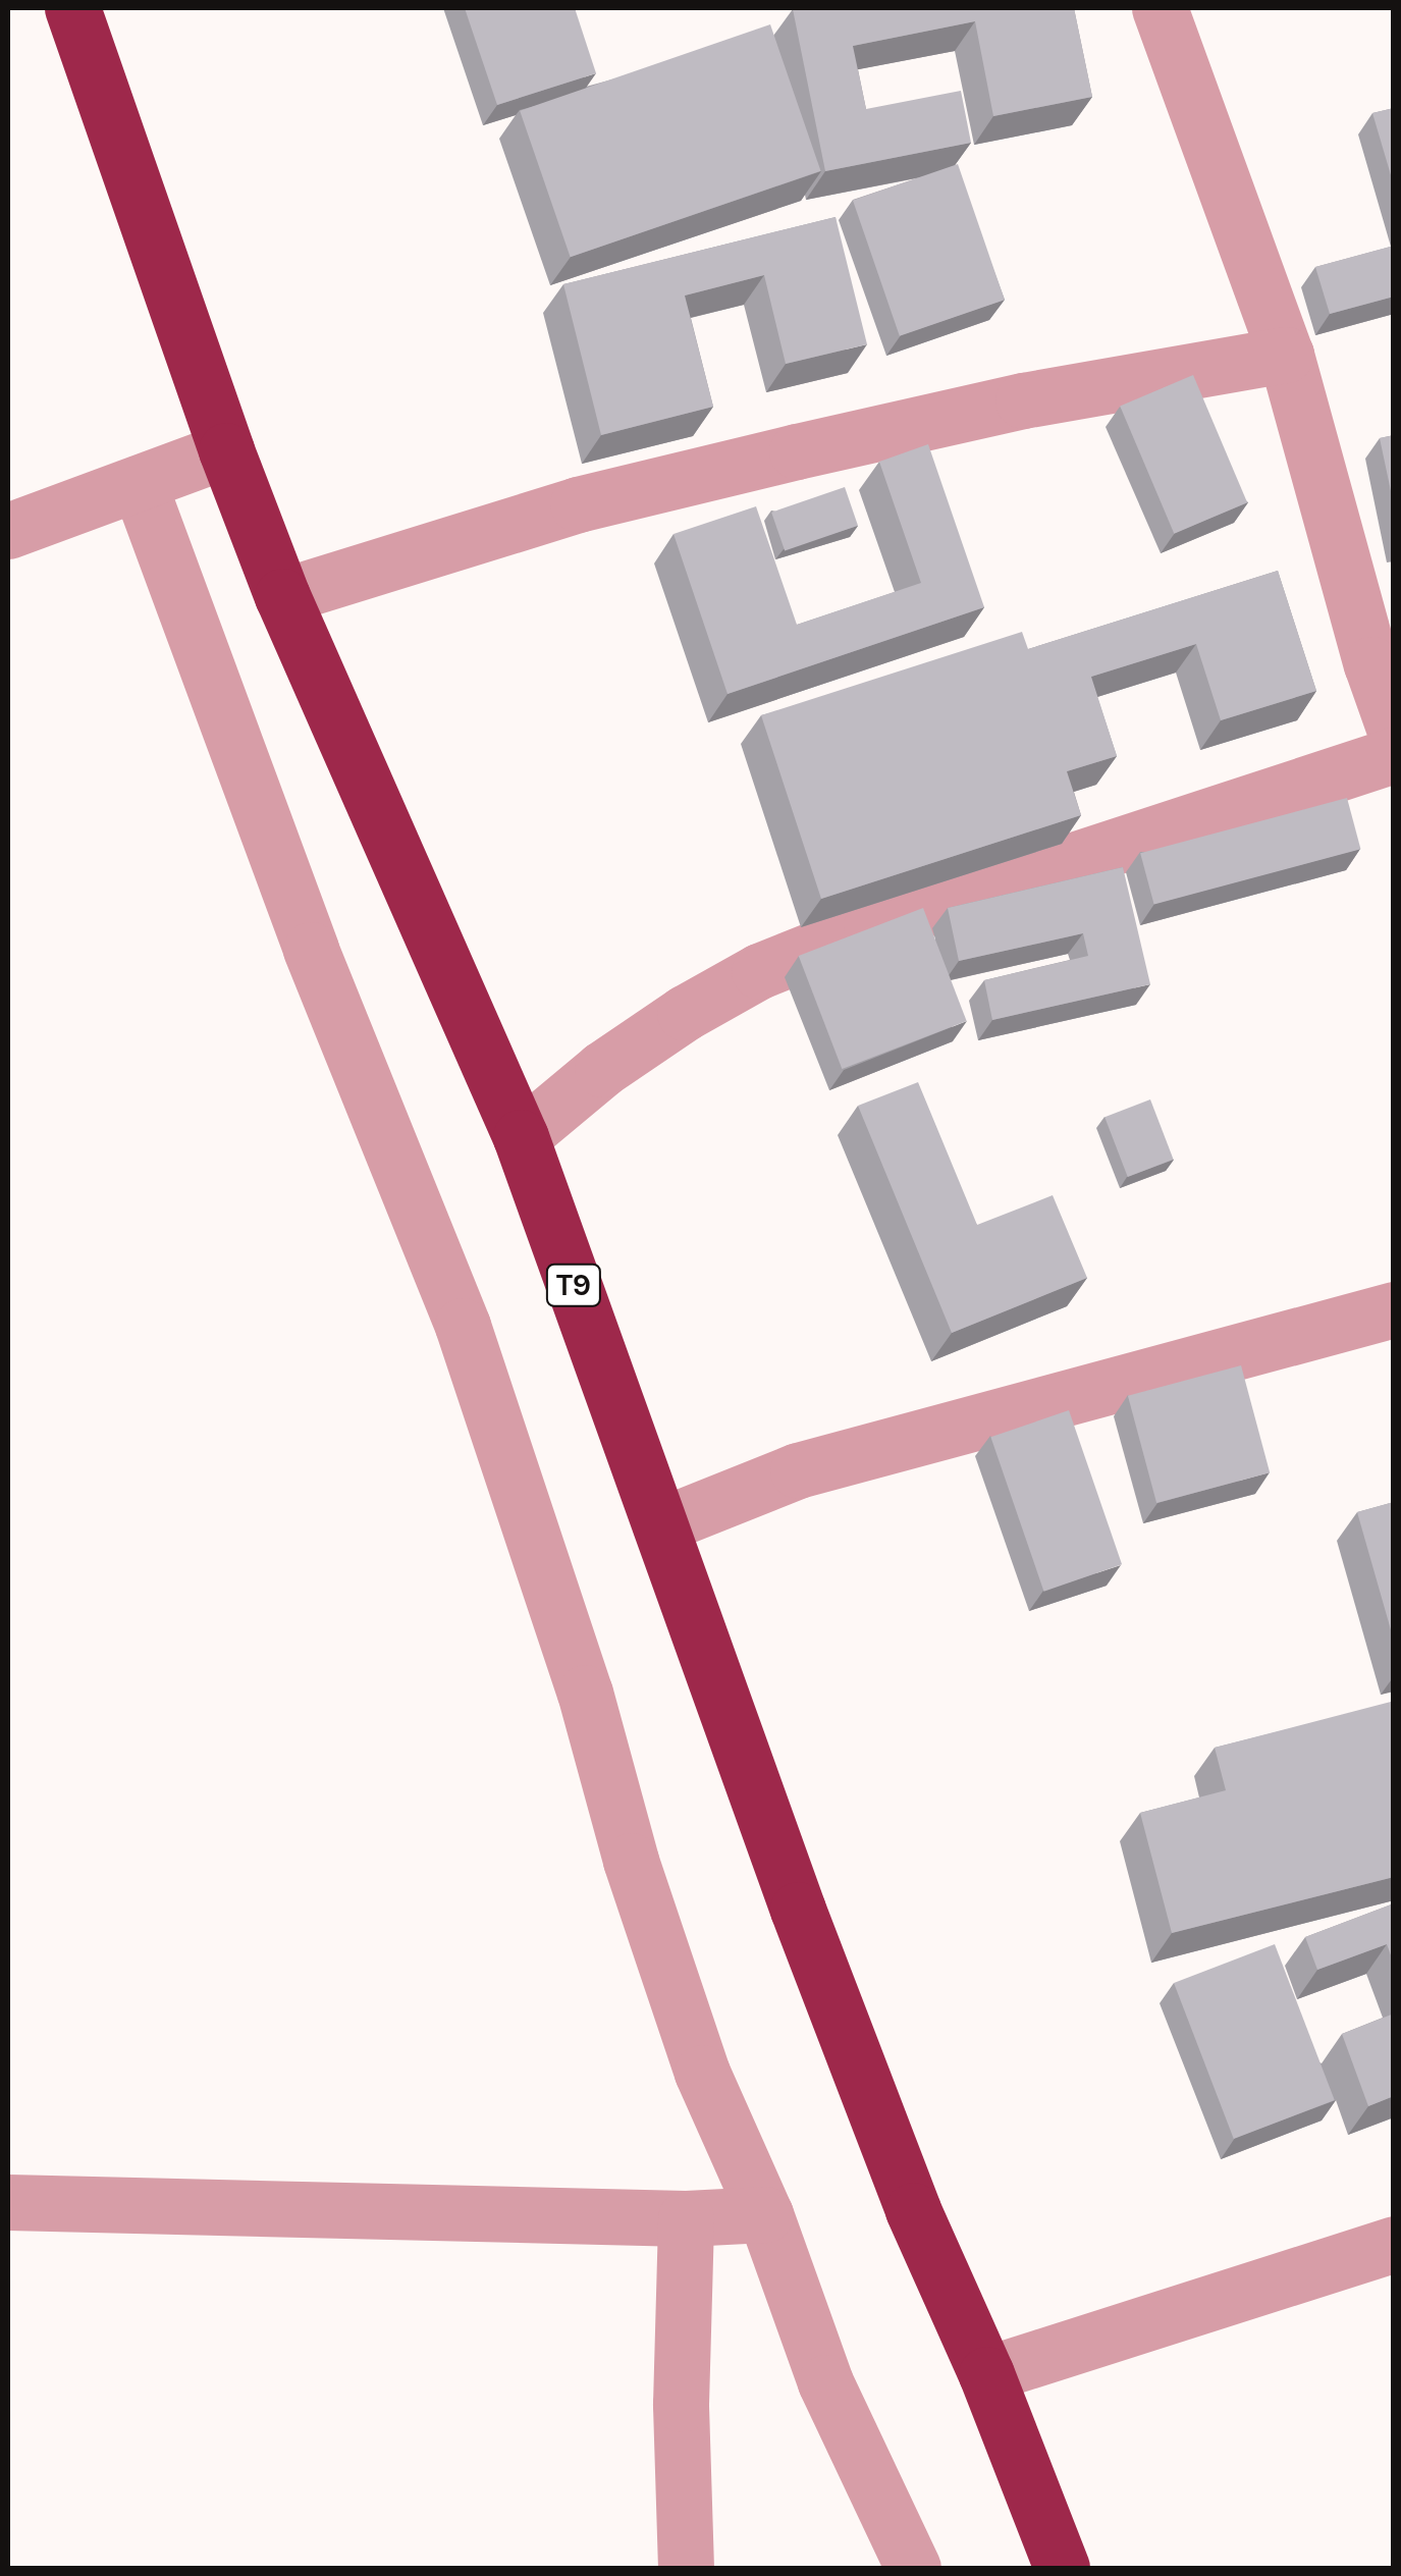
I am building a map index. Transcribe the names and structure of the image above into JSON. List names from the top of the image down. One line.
{"streets":{"highway":["T9"]}}
